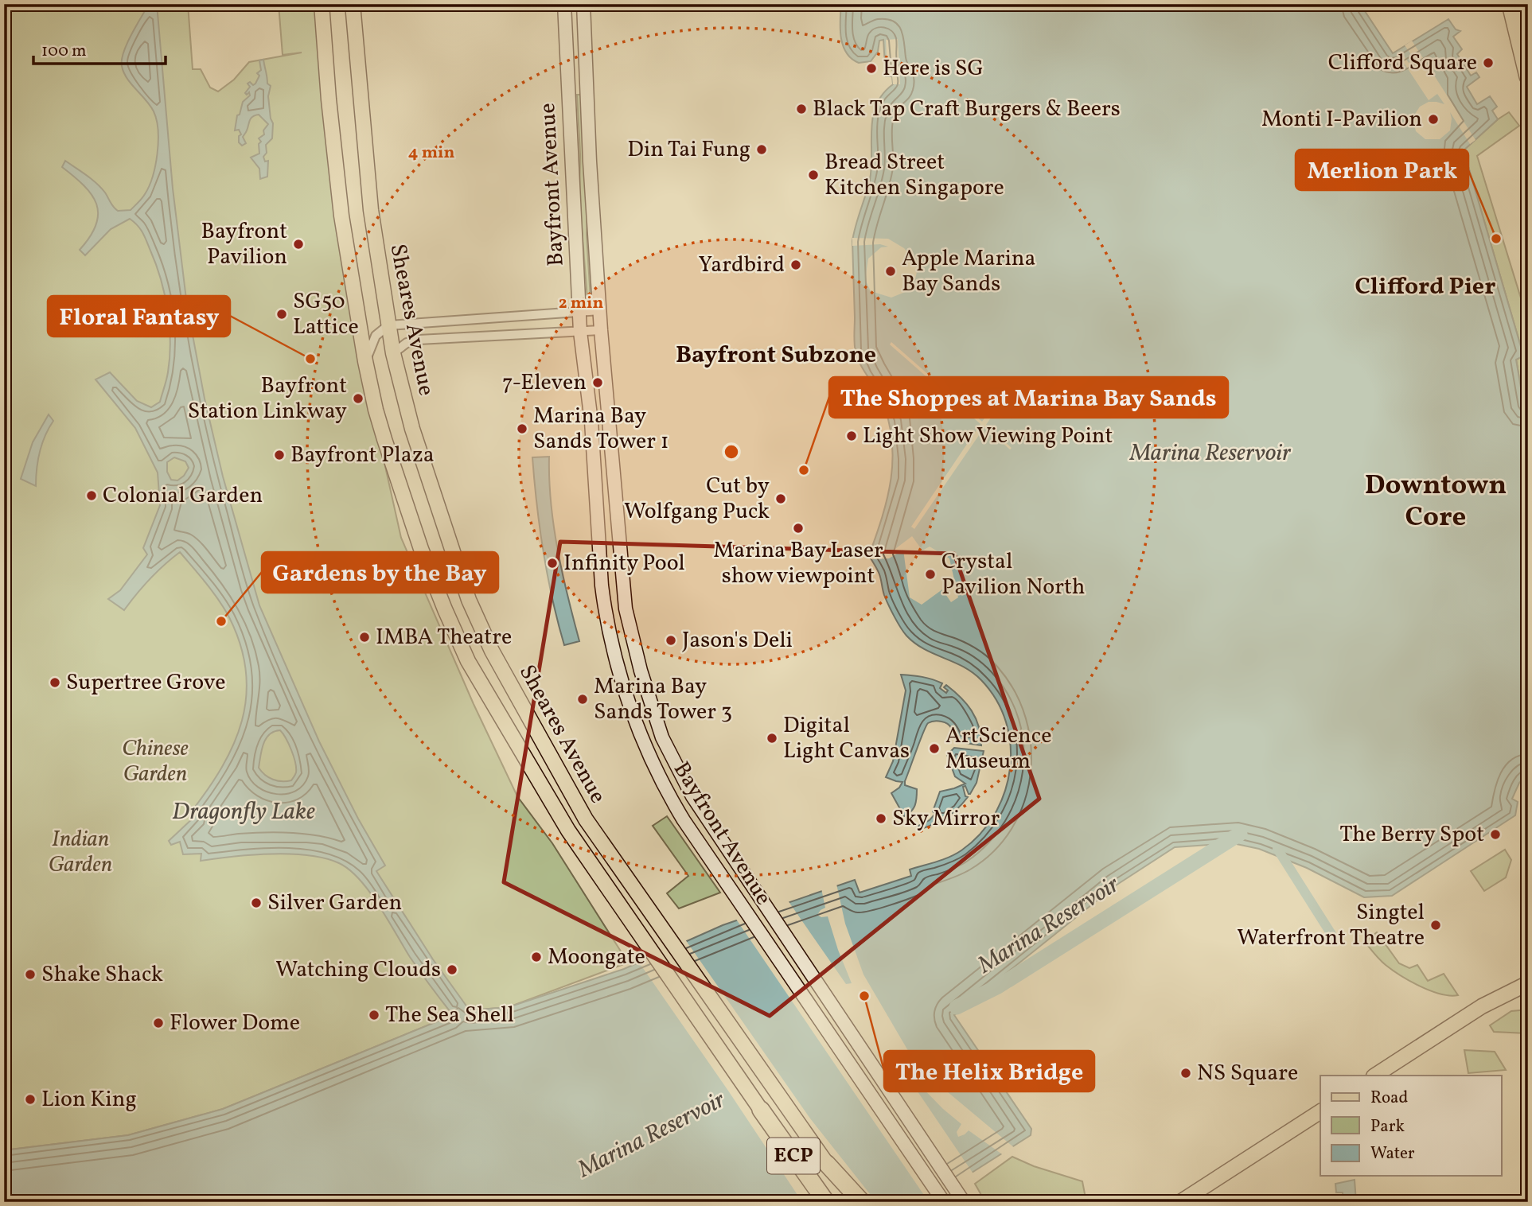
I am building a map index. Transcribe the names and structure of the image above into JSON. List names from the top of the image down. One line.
{"streets":{"highway":["ECP"],"main road":["Bayfront Avenue","Sheares Avenue"]},"crossings":[["Sheares Avenue","ECP"]],"districts":["Clifford Pier","Bayfront Subzone","Downtown Core"],"water":["Marina Reservoir","Dragonfly Lake"],"parks":["Chinese Garden","Indian Garden"],"places":["Clifford Square","Here is SG","Black Tap Craft Burgers & Beers","Monti I-Pavilion","Din Tai Fung","Bread Street Kitchen Singapore","Merlion Park","Bayfront Pavilion","Yardbird","Apple Marina Bay Sands","SG50 Lattice","Floral Fantasy","7-Eleven","Bayfront Station Linkway","Marina Bay Sands Tower 1","Light Show Viewing Point","Bayfront Plaza","The Shoppes at Marina Bay Sands","Colonial Garden","Cut by Wolfgang Puck","Marina Bay Laser show viewpoint","Infinity Pool","Crystal Pavilion North","Gardens by the Bay","IMBA Theatre","Jason's Deli","Supertree Grove","Marina Bay Sands Tower 3","Digital Light Canvas","ArtScience Museum","Sky Mirror","The Berry Spot","Silver Garden","Singtel Waterfront Theatre","Moongate","Watching Clouds","Shake Shack","The Helix Bridge","The Sea Shell","Flower Dome","NS Square","Lion King"],"legend":["Road","Park","Water"],"scale_bar":"100 m","rings":["4 min","2 min"]}
